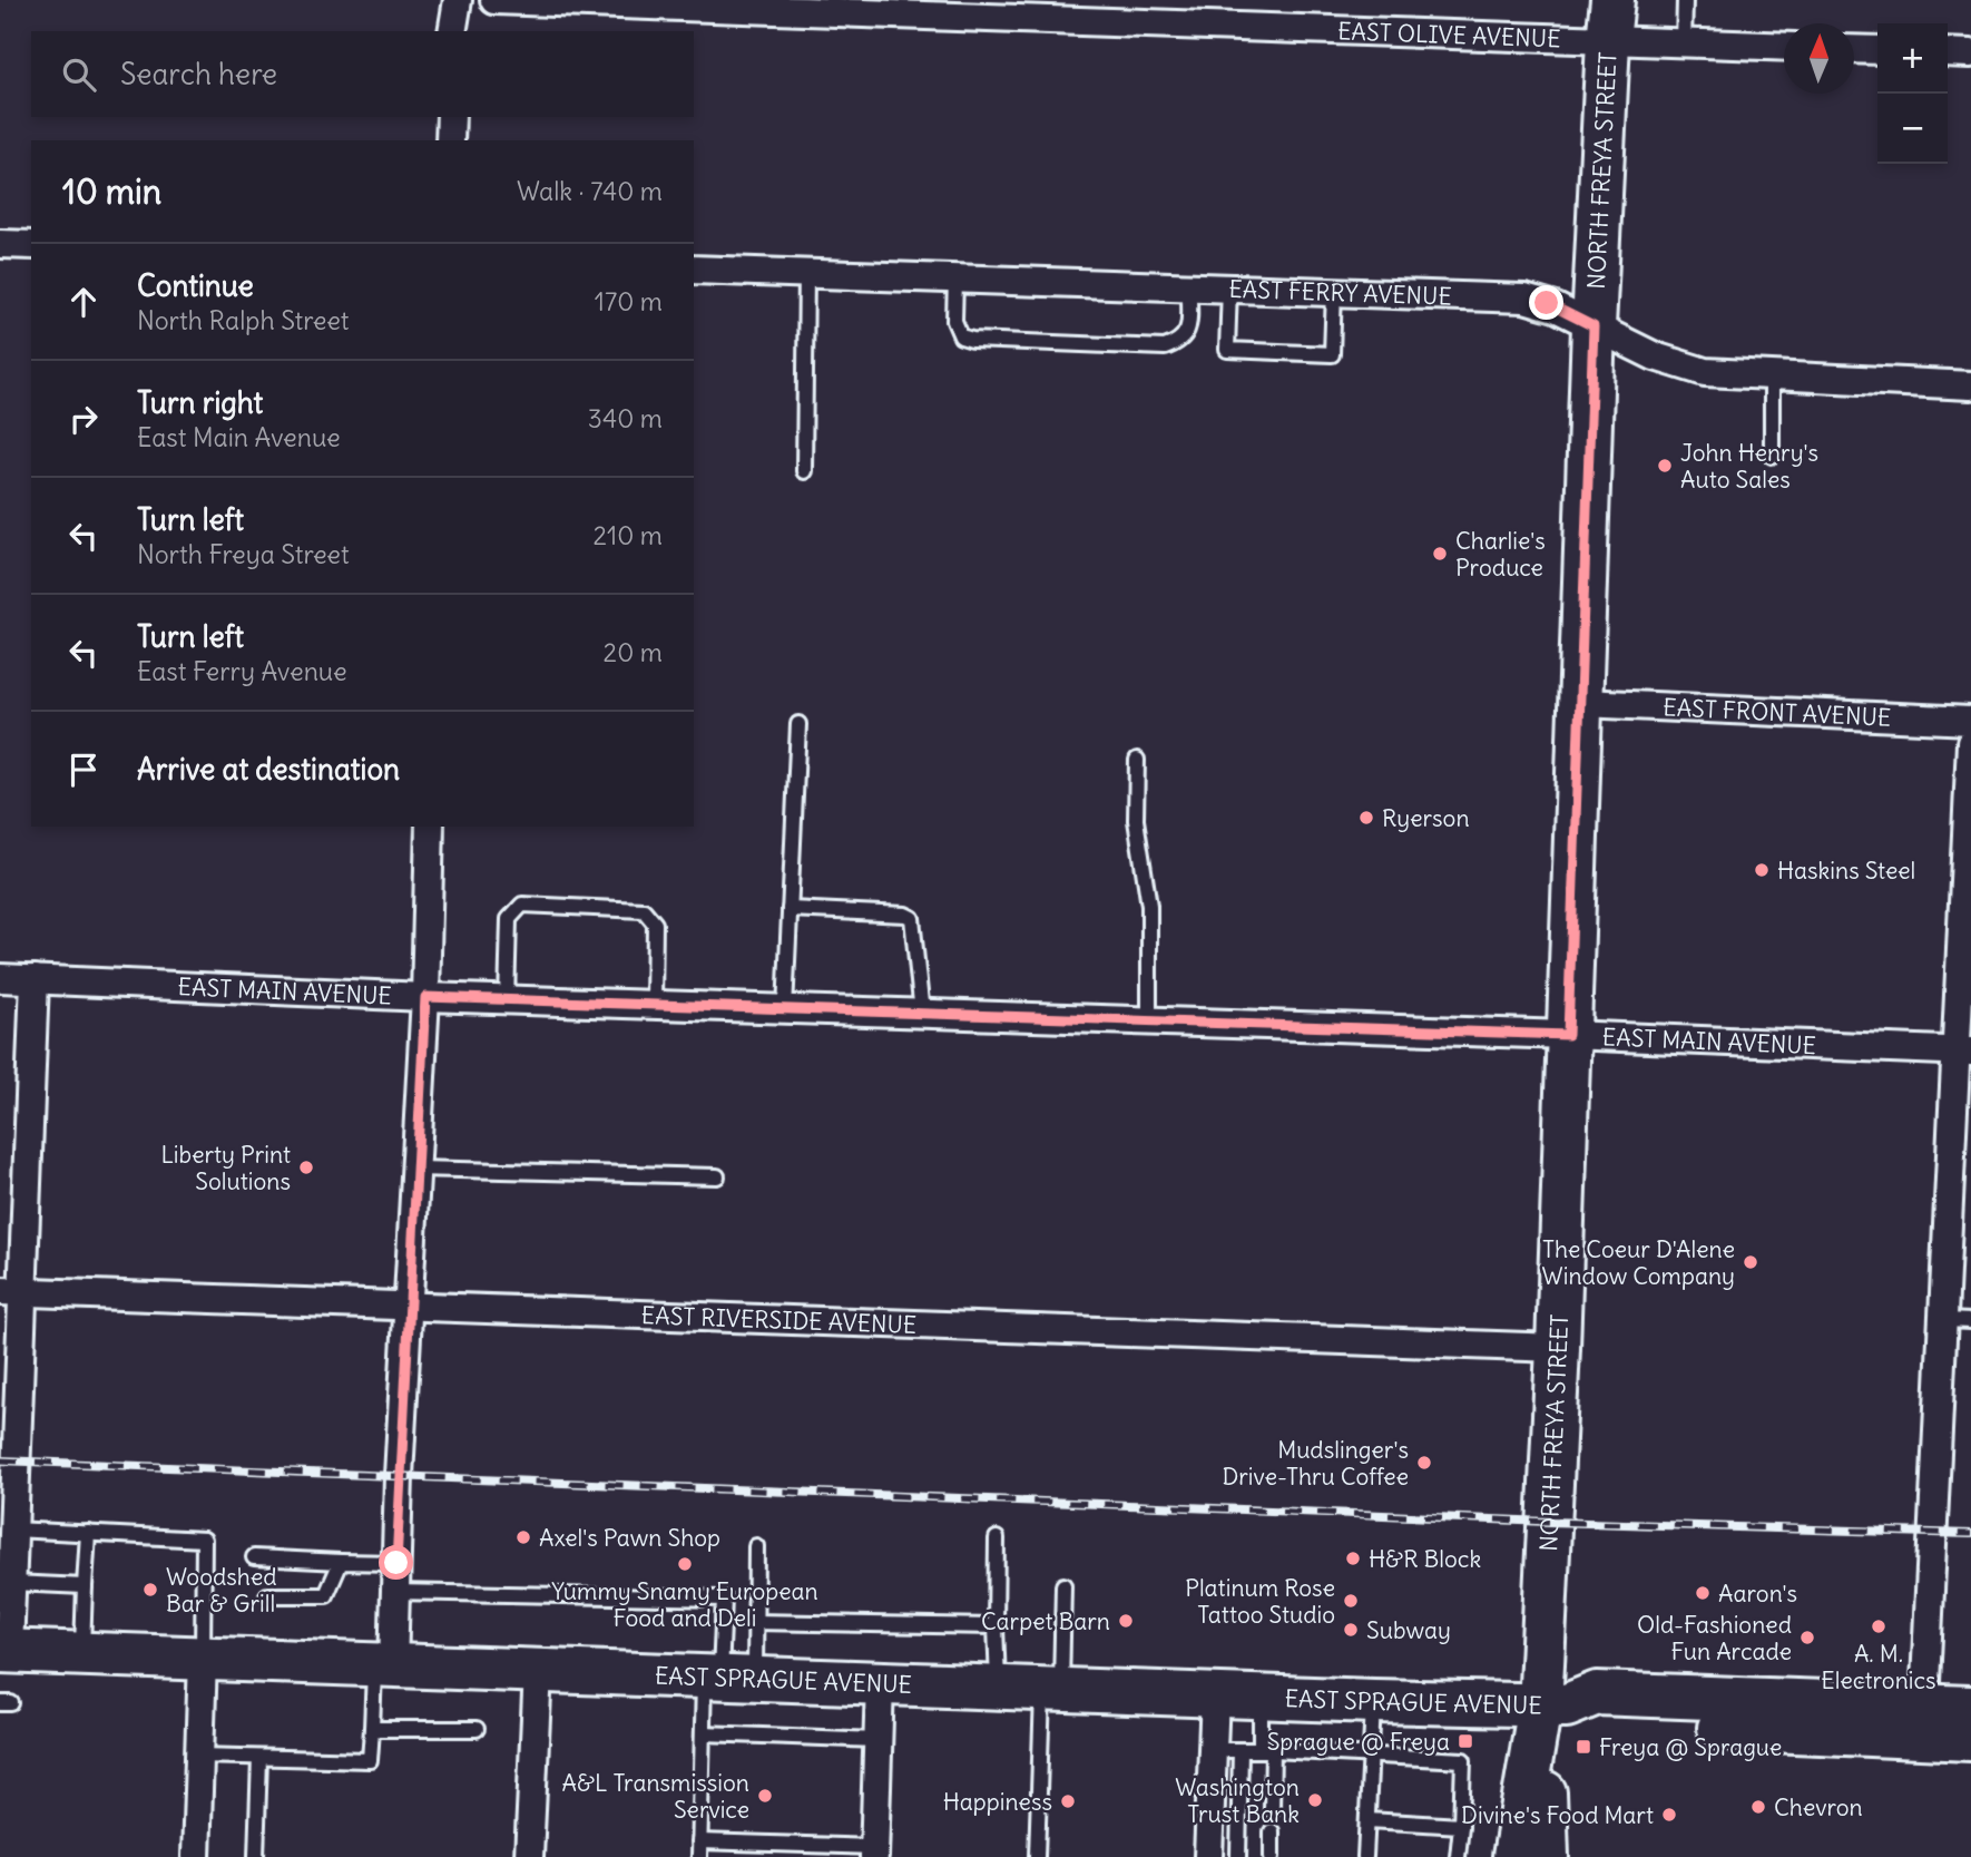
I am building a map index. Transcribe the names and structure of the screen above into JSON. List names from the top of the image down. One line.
{"streets":{"main road":["NORTH FREYA STREET","EAST SPRAGUE AVENUE"],"street":["EAST OLIVE AVENUE","EAST FERRY AVENUE","EAST FRONT AVENUE","EAST MAIN AVENUE","EAST RIVERSIDE AVENUE"]},"crossings":[["EAST OLIVE AVENUE","NORTH FREYA STREET"],["NORTH FREYA STREET","EAST FERRY AVENUE"],["NORTH FREYA STREET","EAST FRONT AVENUE"],["NORTH FREYA STREET","EAST MAIN AVENUE"],["NORTH FREYA STREET","EAST RIVERSIDE AVENUE"],["NORTH FREYA STREET","EAST SPRAGUE AVENUE"]],"places":{"other":["John Henry's Auto Sales","Charlie's Produce","Ryerson","Haskins Steel","Liberty Print Solutions","The Coeur D'Alene Window Company","Mudslinger's Drive-Thru Coffee","Axel's Pawn Shop","H&R Block","Yummy Snamy European Food and Deli","Woodshed Bar & Grill","Aaron's","Platinum Rose Tattoo Studio","Carpet Barn","A. M. Electronics","Subway","Old-Fashioned Fun Arcade","A&L Transmission Service","Washington Trust Bank","Happiness","Chevron","Divine's Food Mart"],"transit":["Sprague @ Freya","Freya @ Sprague"]},"north":"top","page":{"map_buttons":["+","−"],"search":"Search here","heading":["10 min","Walk · 740 m"],"list":[["Continue","North Ralph Street","170 m"],["Turn right","East Main Avenue","340 m"],["Turn left","North Freya Street","210 m"],["Turn left","East Ferry Avenue","20 m"],"Arrive at destination"]}}
